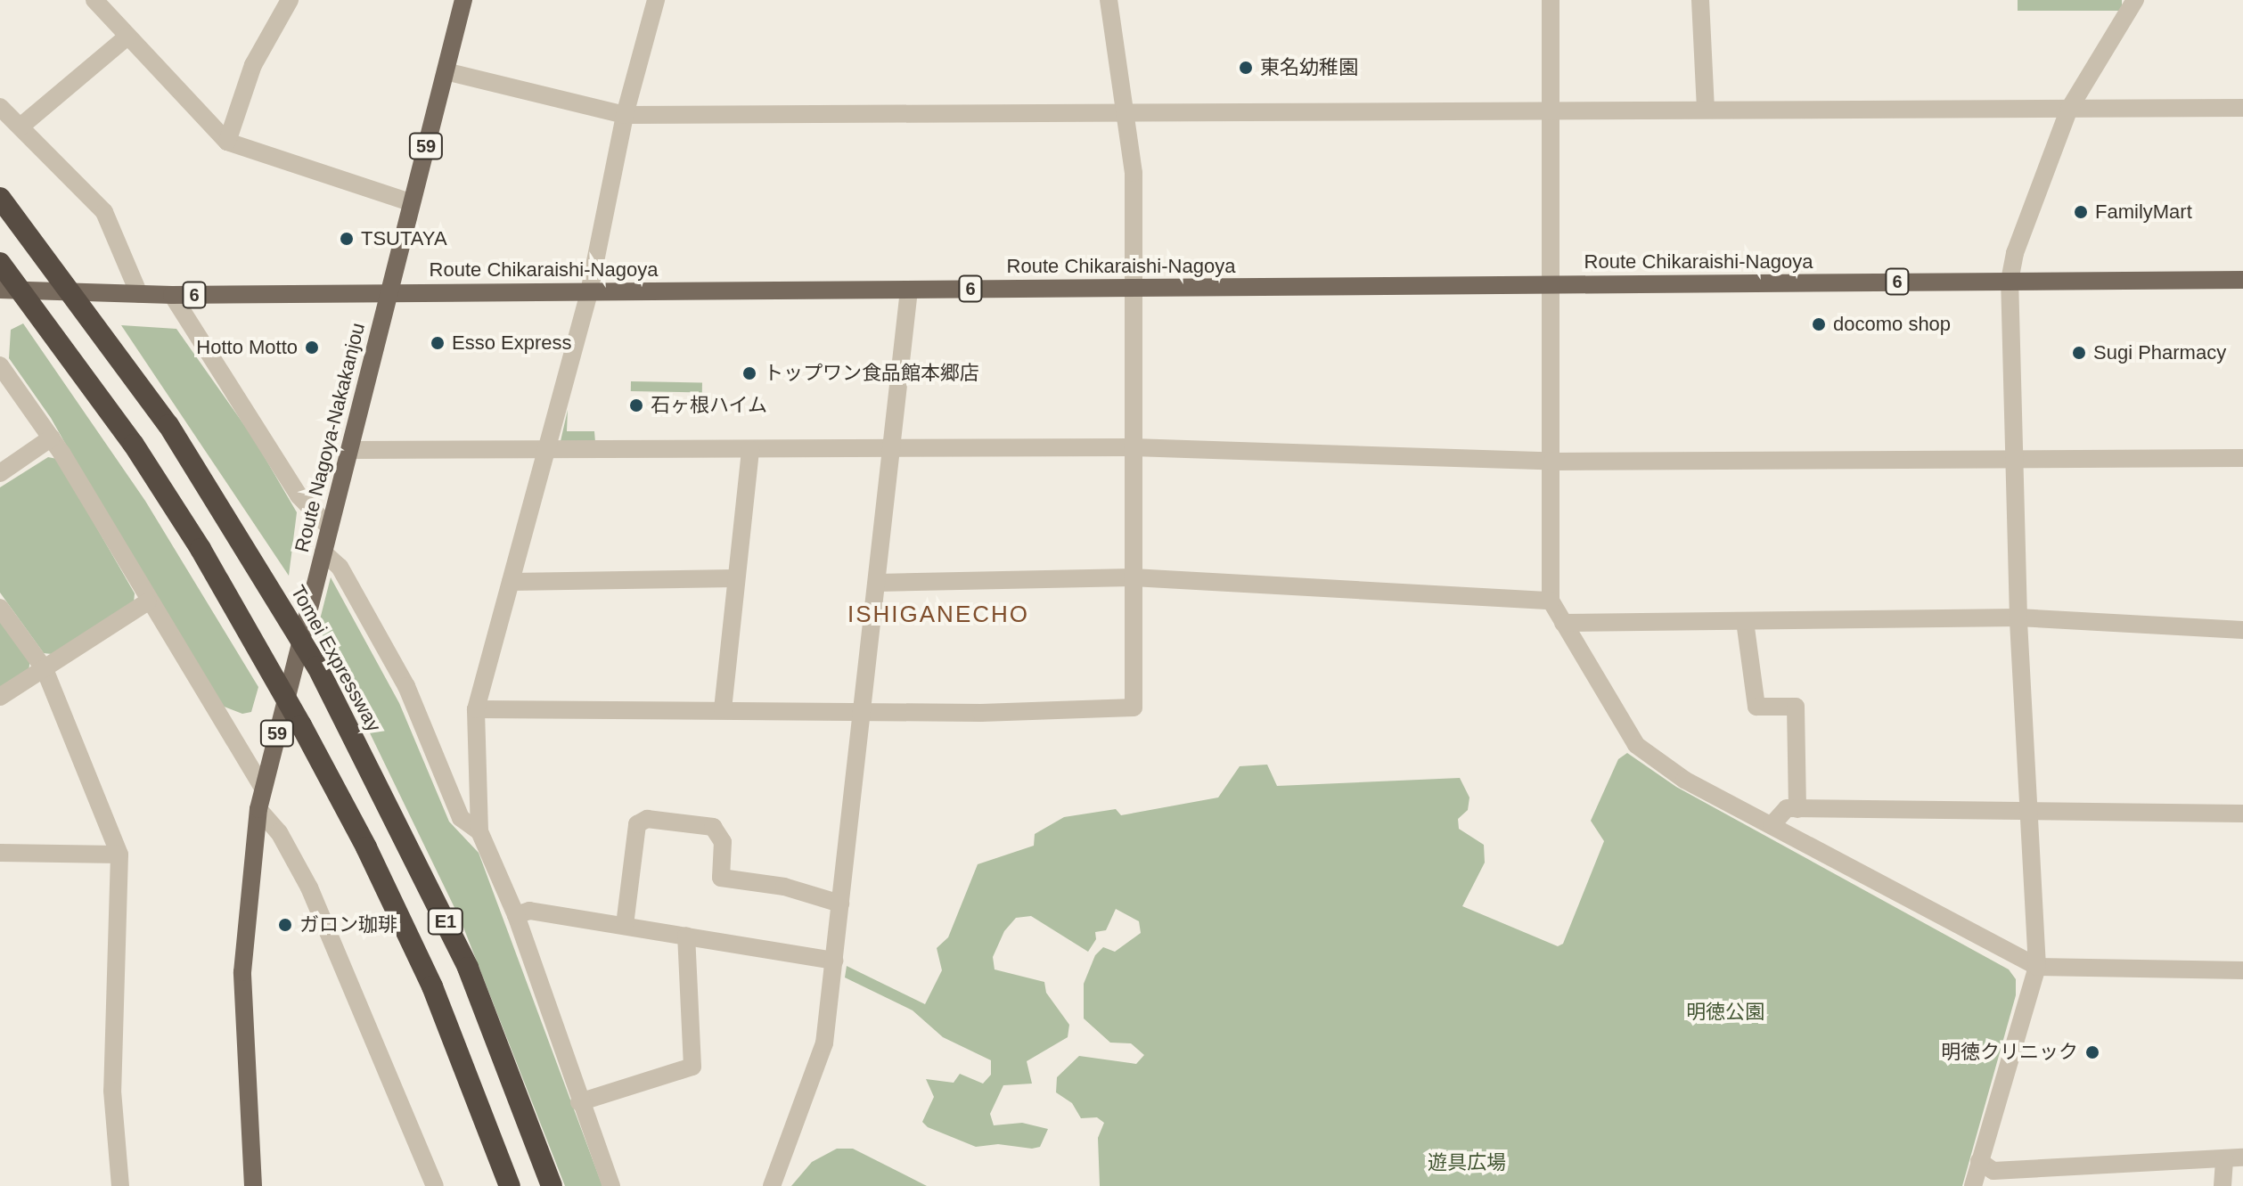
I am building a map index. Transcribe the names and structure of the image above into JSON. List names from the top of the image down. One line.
{"streets":{"highway":["Tomei Expressway","E1"],"main road":["59","Route Chikaraishi-Nagoya","6","Route Nagoya-Nakakanjou"]},"crossings":[["Route Chikaraishi-Nagoya","Route Nagoya-Nakakanjou"]],"districts":["ISHIGANECHO"],"parks":["明徳公園","遊具広場"],"places":["東名幼稚園","FamilyMart","TSUTAYA","docomo shop","Esso Express","Hotto Motto","Sugi Pharmacy","トップワン食品館本郷店","石ヶ根ハイム","ガロン珈琲","明徳クリニック"]}
